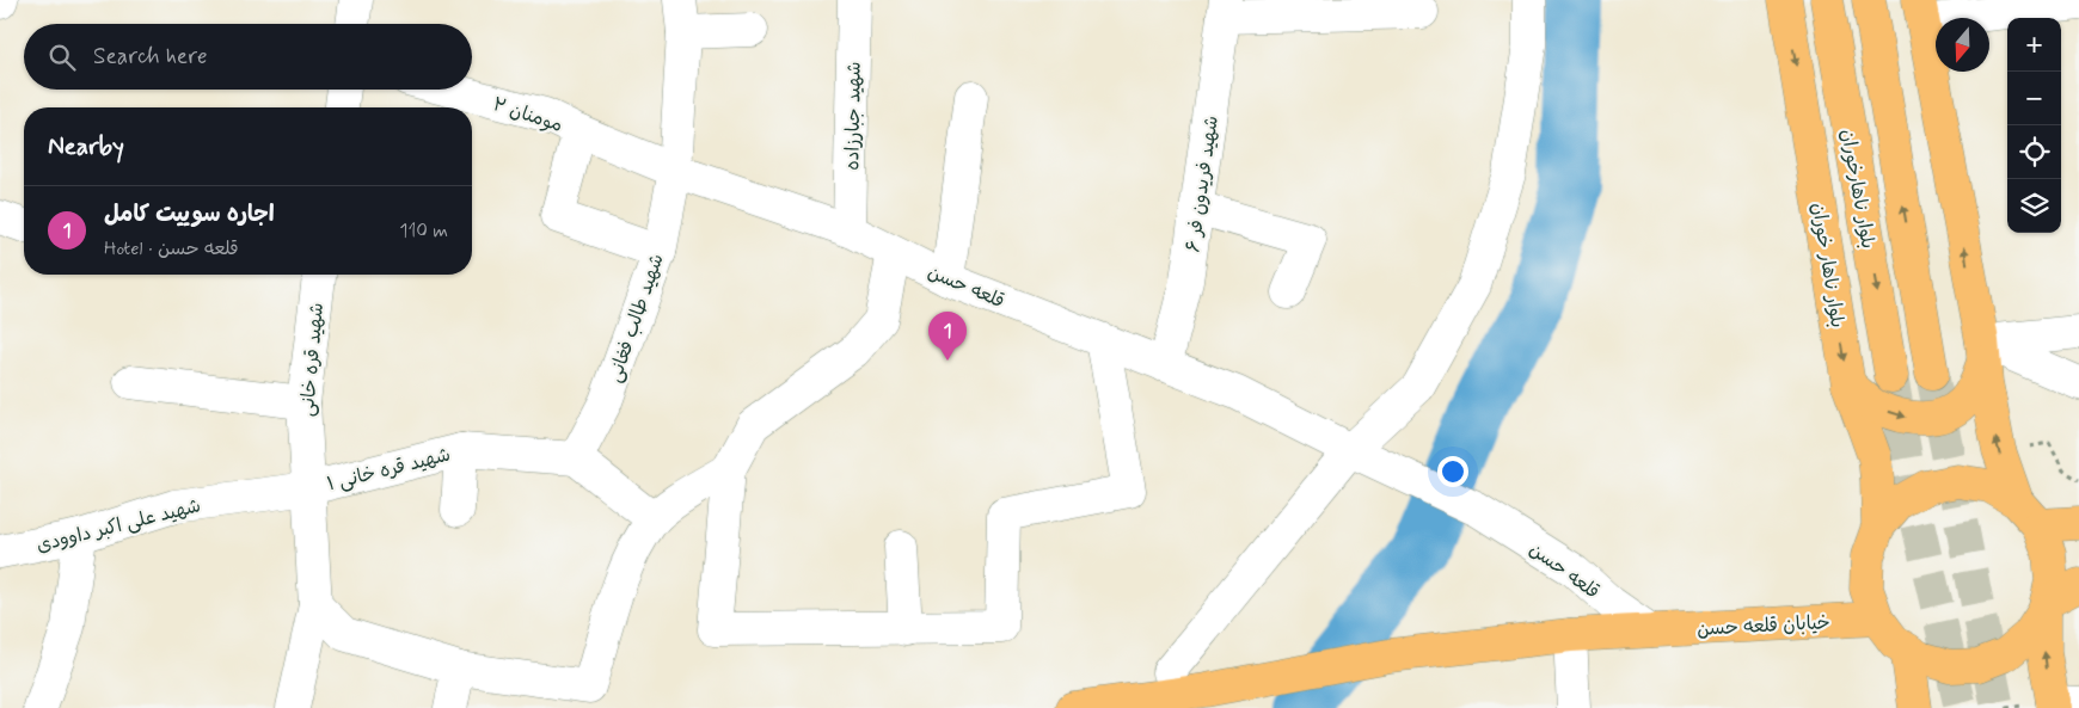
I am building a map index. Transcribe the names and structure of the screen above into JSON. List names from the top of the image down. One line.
{"streets":{"main road":["بلوار ناهارخوران","بلوار ناهار خوران","خیابان قلعه حسن"],"street":["۲ مومنان","شهید جبارزاده","شهید فریدون فر ۶","قلعه حسن","شهید طالب فغانی","شهید قره خانی","۱ شهید قره خانی","شهید علی اکبر داوودی"]},"crossings":[["۲ مومنان","قلعه حسن"],["شهید جبارزاده","قلعه حسن"],["شهید فریدون فر ۶","قلعه حسن"],["بلوار ناهار خوران","خیابان قلعه حسن"],["قلعه حسن","شهید طالب فغانی"],["قلعه حسن","خیابان قلعه حسن"],["شهید طالب فغانی","۱ شهید قره خانی"],["شهید قره خانی","۱ شهید قره خانی"],["شهید قره خانی","شهید علی اکبر داوودی"],["۱ شهید قره خانی","شهید علی اکبر داوودی"]],"north":"bottom","page":{"map_buttons":["+","−"],"search":"Search here","heading":"Nearby","list":[{"mark":"1","name":"اجاره سوییت کامل","note":"Hotel · قلعه حسن","value":"110 m"}],"pins":"1"}}
